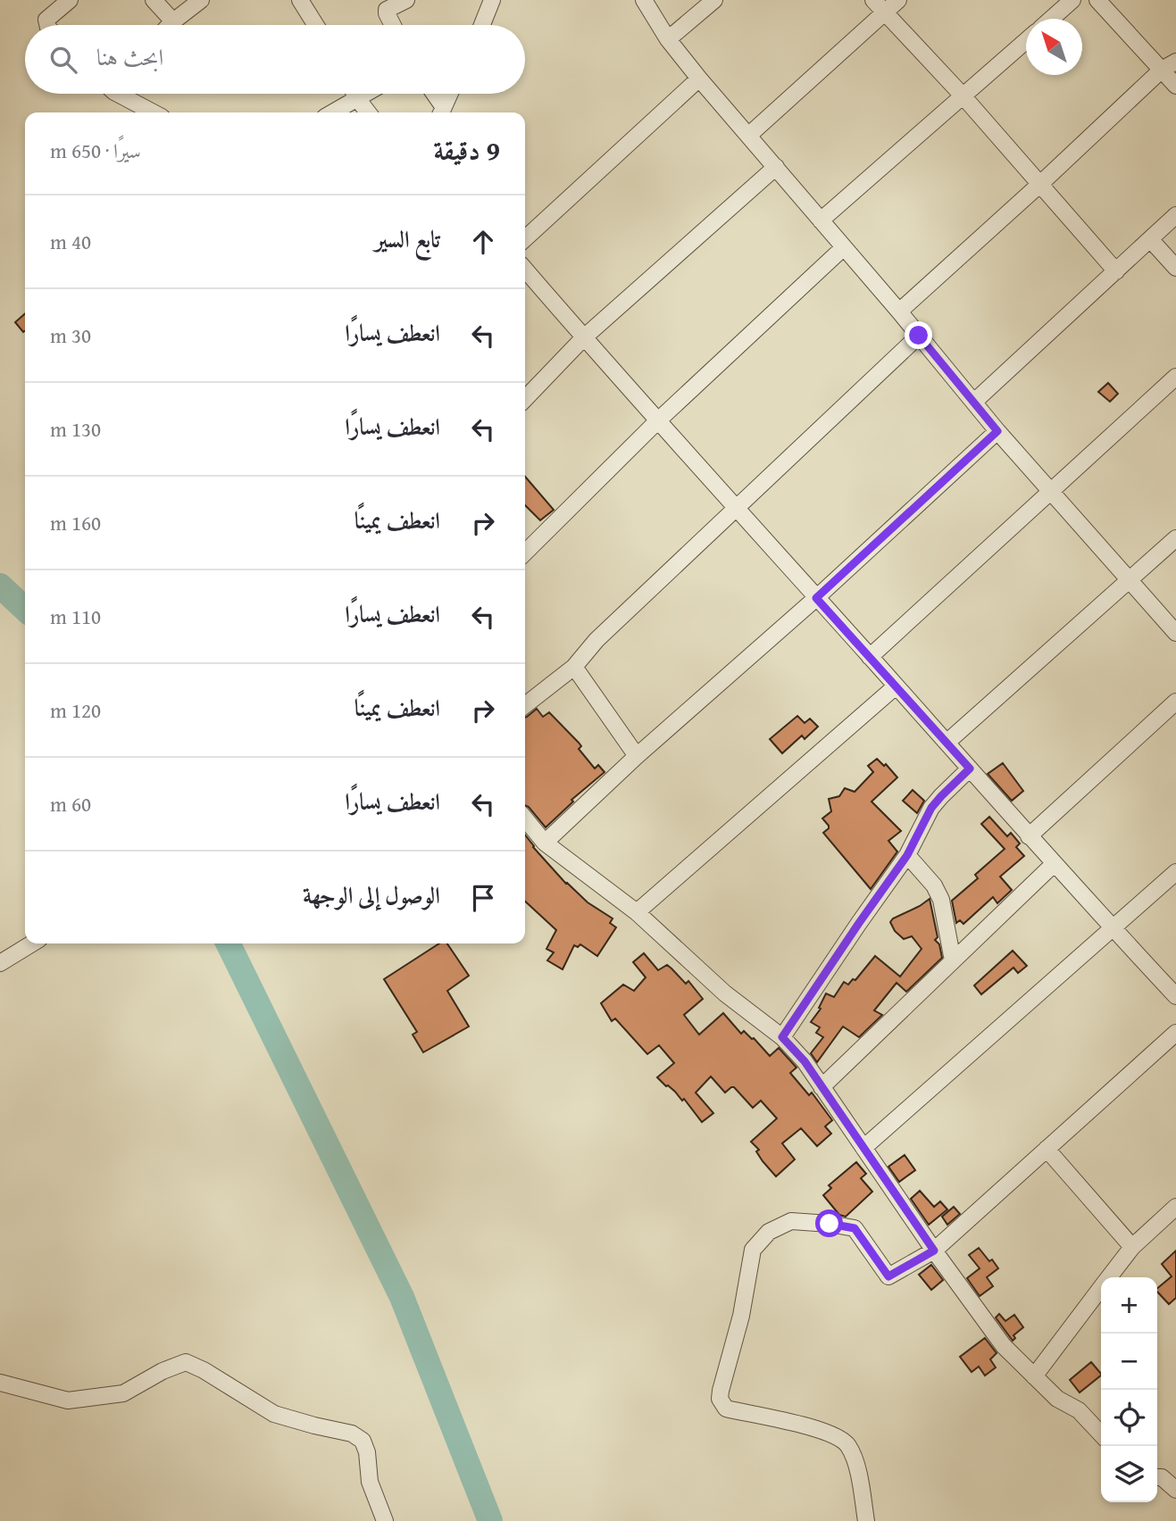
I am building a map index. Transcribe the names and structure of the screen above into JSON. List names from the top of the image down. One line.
{"north":"top left","page":{"search":"ابحث هنا","heading":["9 دقيقة","سيرًا · 650 m"],"list":[["تابع السير","40 m"],["انعطف يسارًا","30 m"],["انعطف يسارًا","130 m"],["انعطف يمينًا","160 m"],["انعطف يسارًا","110 m"],["انعطف يمينًا","120 m"],["انعطف يسارًا","60 m"],"الوصول إلى الوجهة"],"map_buttons":["+","−"]}}
